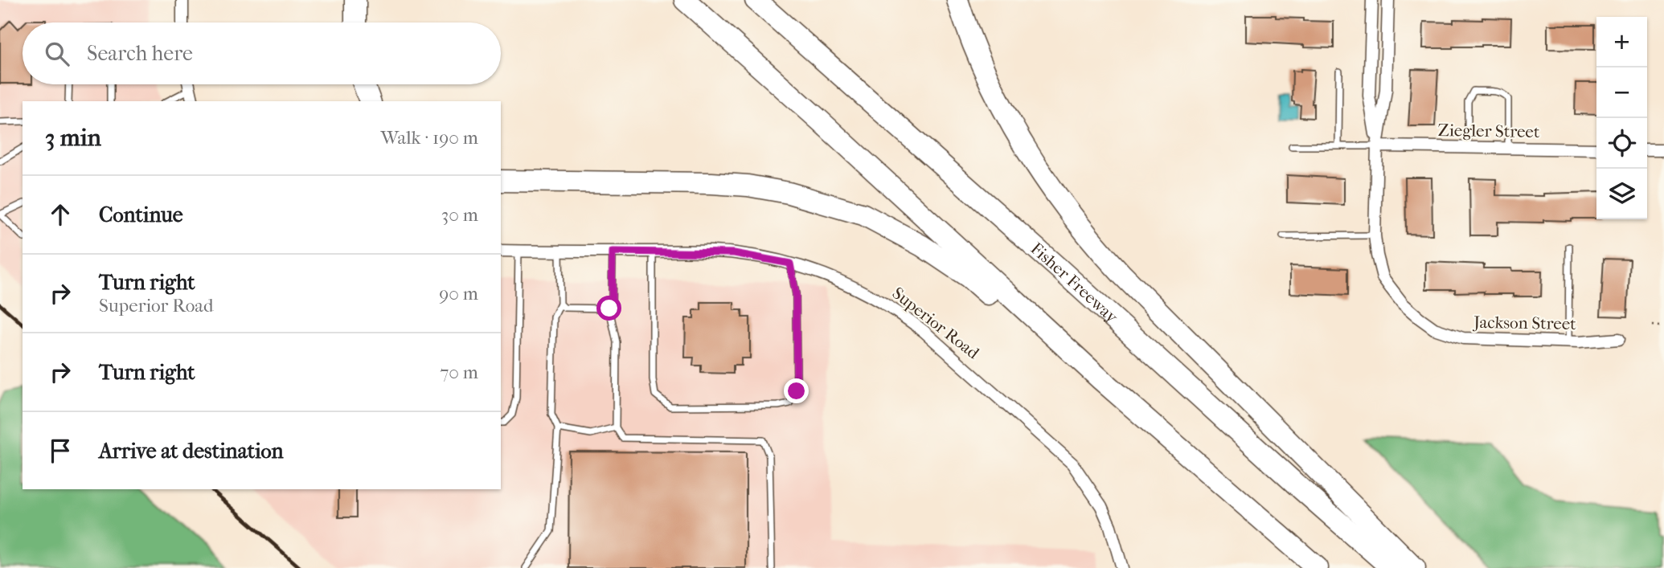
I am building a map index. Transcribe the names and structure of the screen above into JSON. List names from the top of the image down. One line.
{"streets":{"highway":["Fisher Freeway"],"street":["Ziegler Street","Superior Road","Jackson Street"]},"crossings":[["Ziegler Street","Jackson Street"]],"page":{"map_buttons":["+","−"],"search":"Search here","heading":["3 min","Walk · 190 m"],"list":[["Continue","30 m"],["Turn right","Superior Road","90 m"],["Turn right","70 m"],"Arrive at destination"]}}
